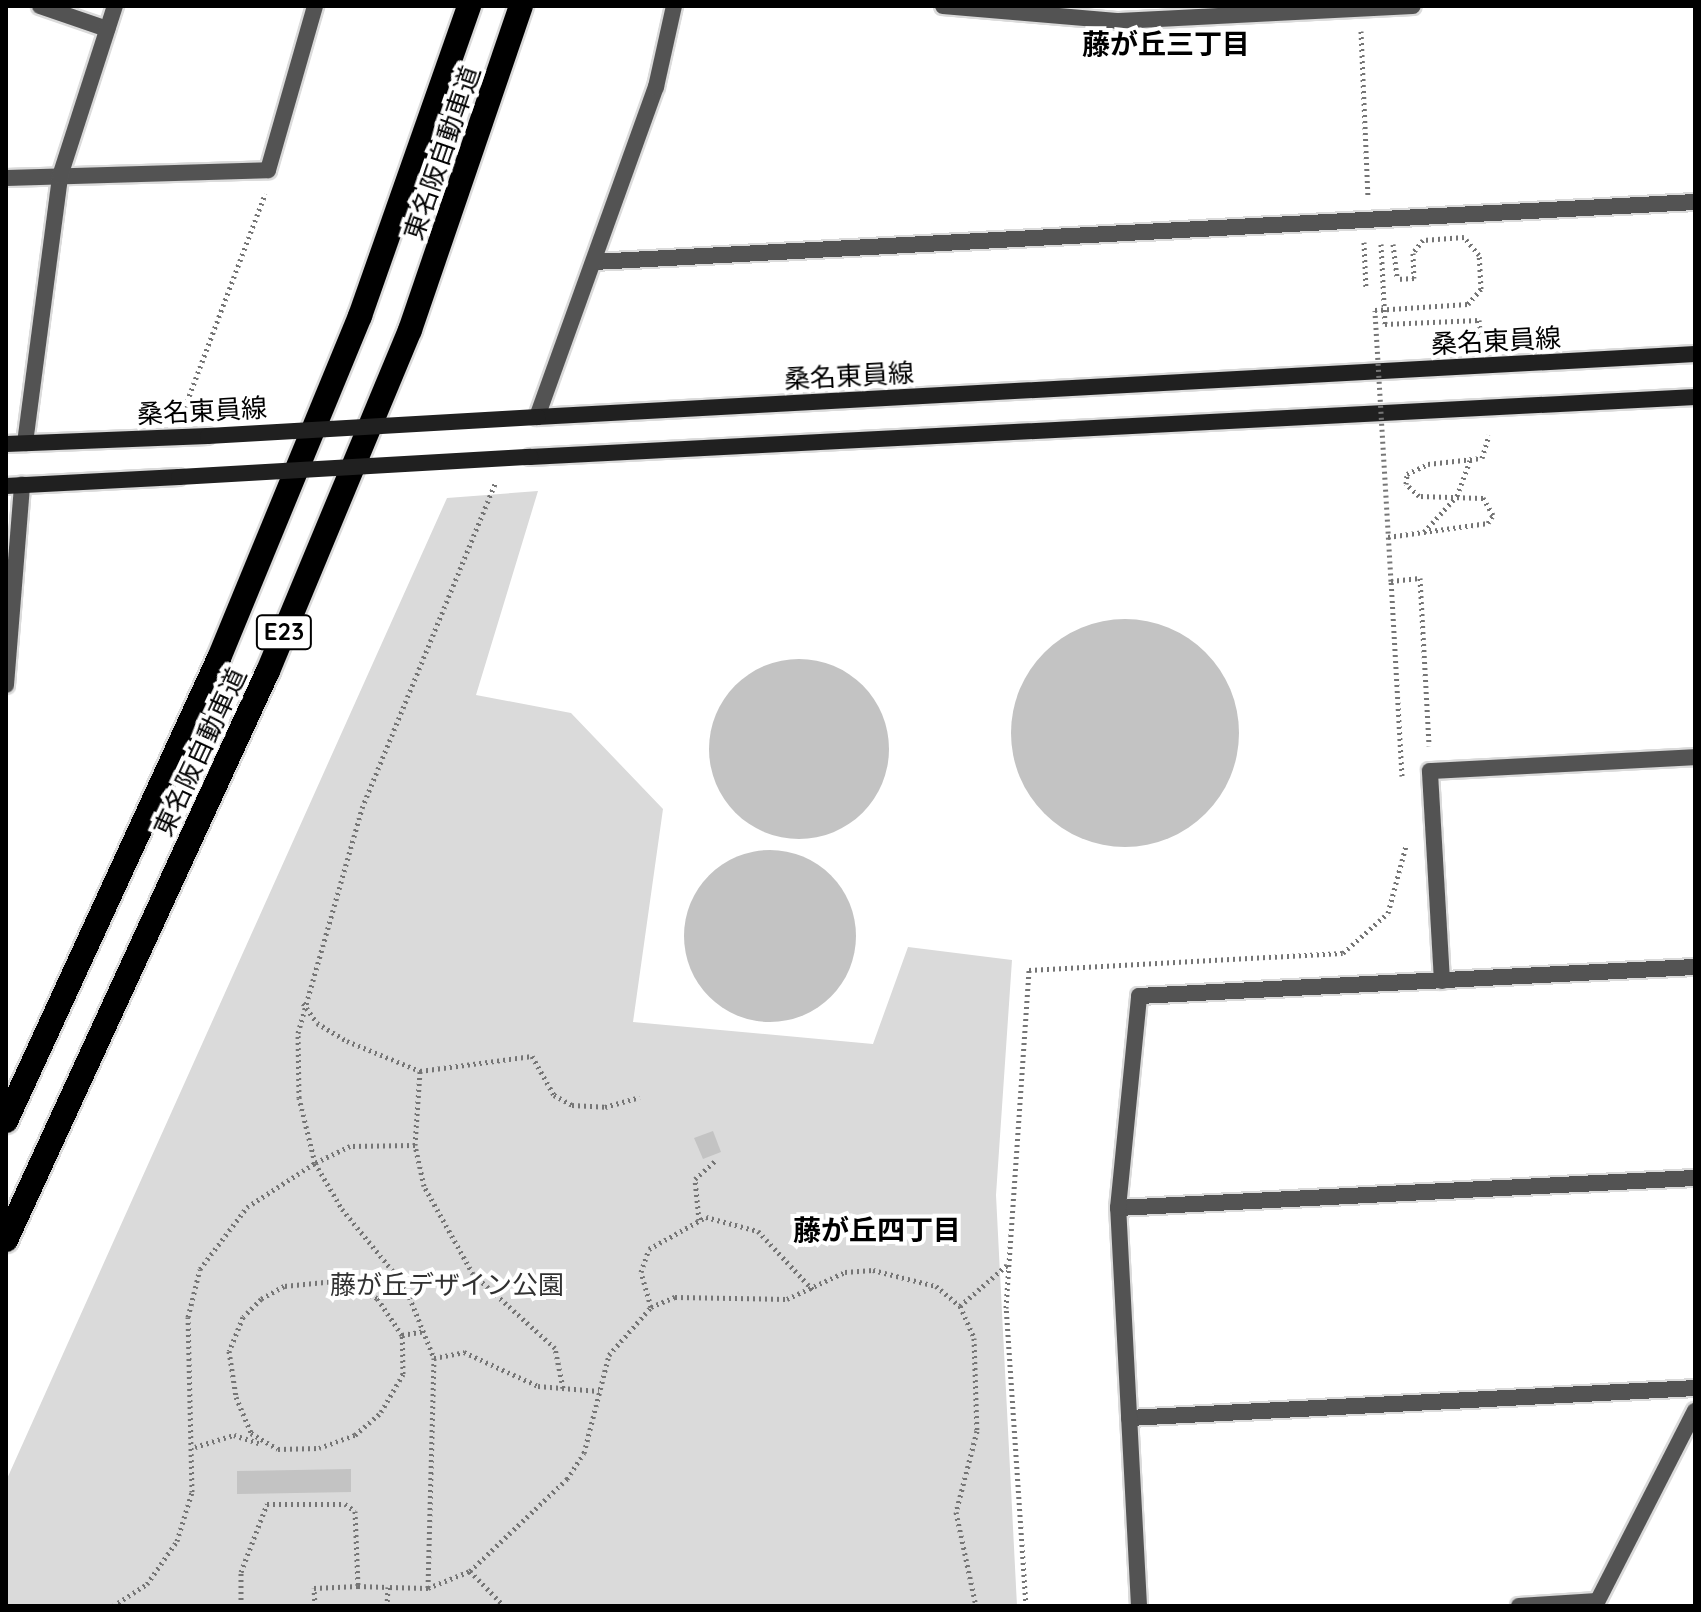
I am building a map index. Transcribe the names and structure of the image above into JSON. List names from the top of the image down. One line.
{"streets":{"highway":["東名阪自動車道","E23"],"main road":["桑名東員線"]},"districts":["藤が丘三丁目","藤が丘四丁目"],"parks":["藤が丘デザイン公園"]}
